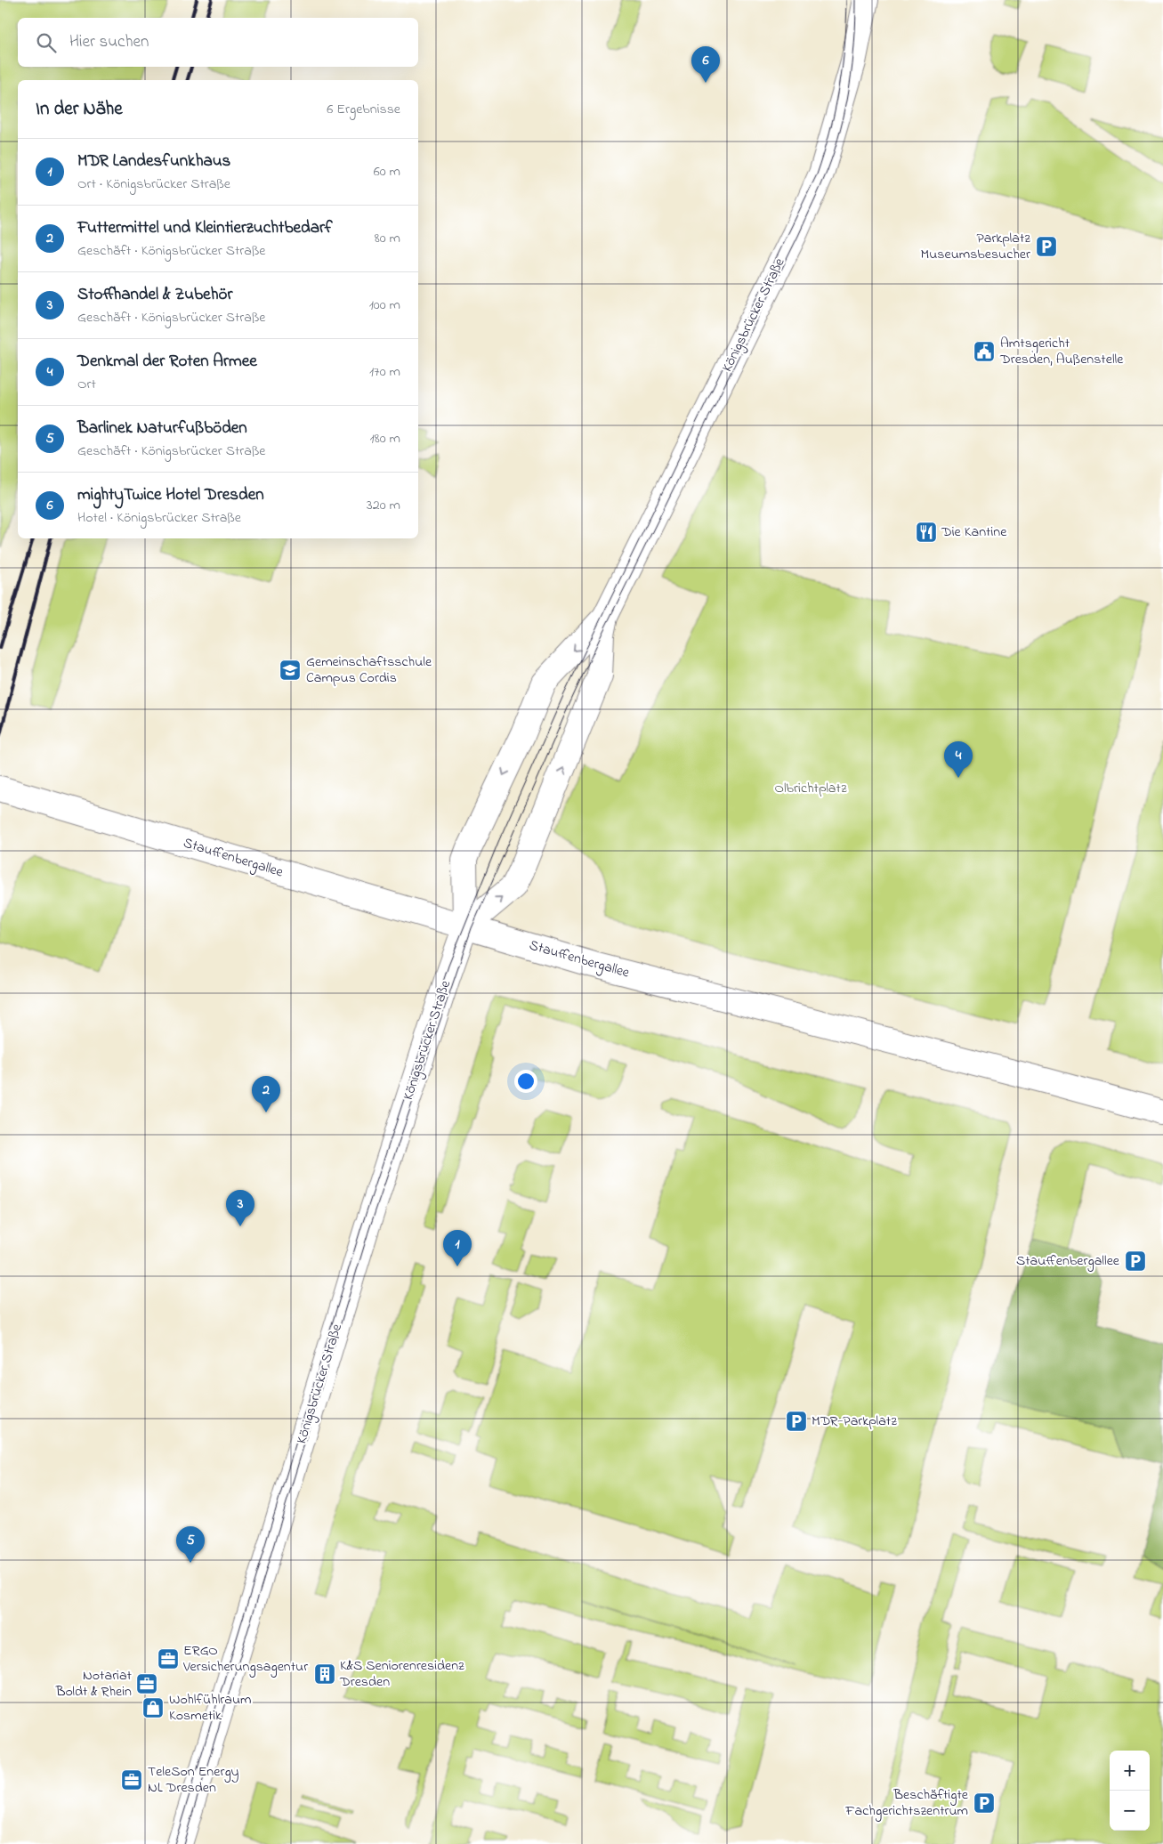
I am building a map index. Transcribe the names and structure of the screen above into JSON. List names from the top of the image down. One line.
{"streets":{"main road":["Königsbrücker Straße","Stauffenbergallee"]},"crossings":[["Königsbrücker Straße","Stauffenbergallee"]],"parks":["Olbrichtplatz"],"places":{"parking":["Parkplatz Museumsbesucher","Stauffenbergallee","MDR-Parkplatz","Beschäftigte Fachgerichtszentrum"],"public building":["Amtsgericht Dresden, Außenstelle"],"restaurant":["Die Kantine"],"school or university":["Gemeinschaftsschule Campus Cordis"],"office":["ERGO Versicherungsagentur","Notariat Boldt & Rhein","TeleSon Energy NL Dresden"],"building":["K&S Seniorenresidenz Dresden"],"shop":["Wohlfühlraum Kosmetik"]},"page":{"search":"Hier suchen","pins":["6","4","2","3","1","5"],"heading":["In der Nähe","6 Ergebnisse"],"list":[{"mark":"1","name":"MDR Landesfunkhaus","note":"Ort · Königsbrücker Straße","value":"60 m"},{"mark":"2","name":"Futtermittel und Kleintierzuchtbedarf","note":"Geschäft · Königsbrücker Straße","value":"80 m"},{"mark":"3","name":"Stoffhandel & Zubehör","note":"Geschäft · Königsbrücker Straße","value":"100 m"},{"mark":"4","name":"Denkmal der Roten Armee","note":"Ort","value":"170 m"},{"mark":"5","name":"Barlinek Naturfußböden","note":"Geschäft · Königsbrücker Straße","value":"180 m"},{"mark":"6","name":"mightyTwice Hotel Dresden","note":"Hotel · Königsbrücker Straße","value":"320 m"}],"map_buttons":["+","−"]}}
